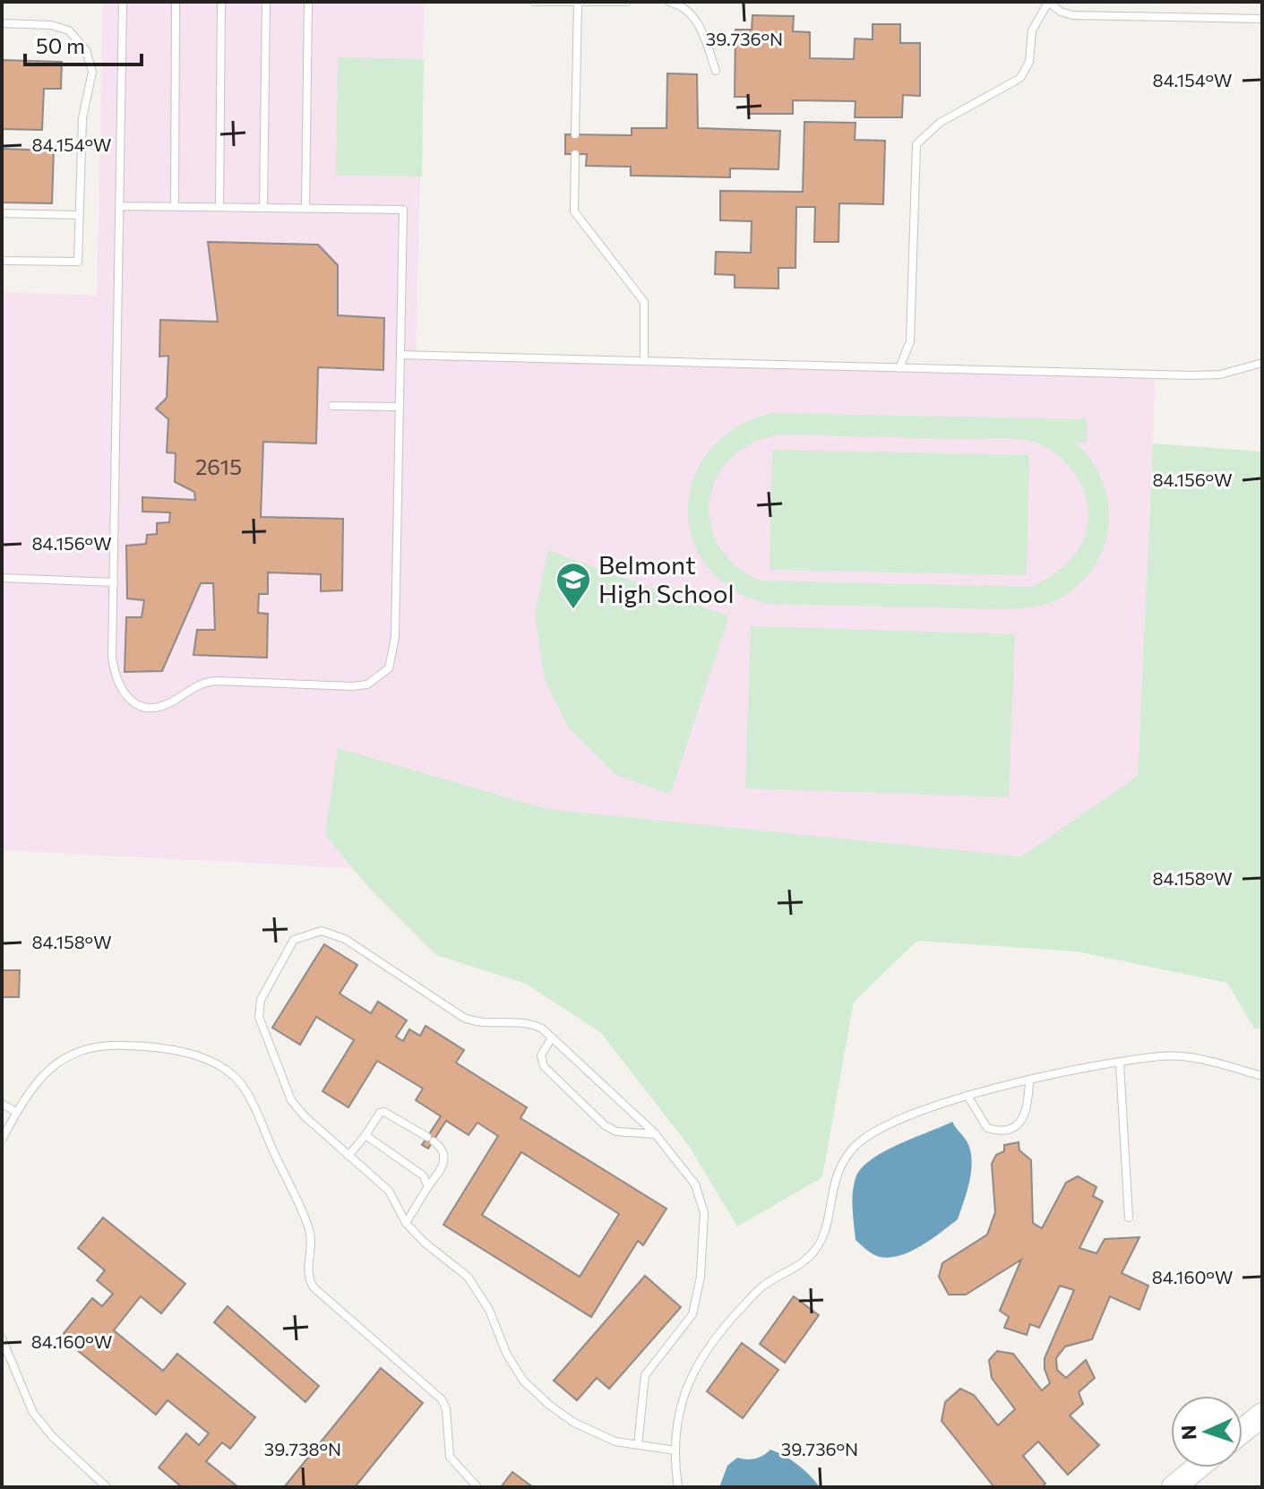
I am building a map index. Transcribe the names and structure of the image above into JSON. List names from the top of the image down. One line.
{"places":{"school or university":["Belmont High School"]},"house_numbers":["2615"],"scale_bar":"50 m","north":"left","coordinates":["39.736°N","84.154°W","84.156°W","84.158°W","84.160°W","39.738°N"]}
